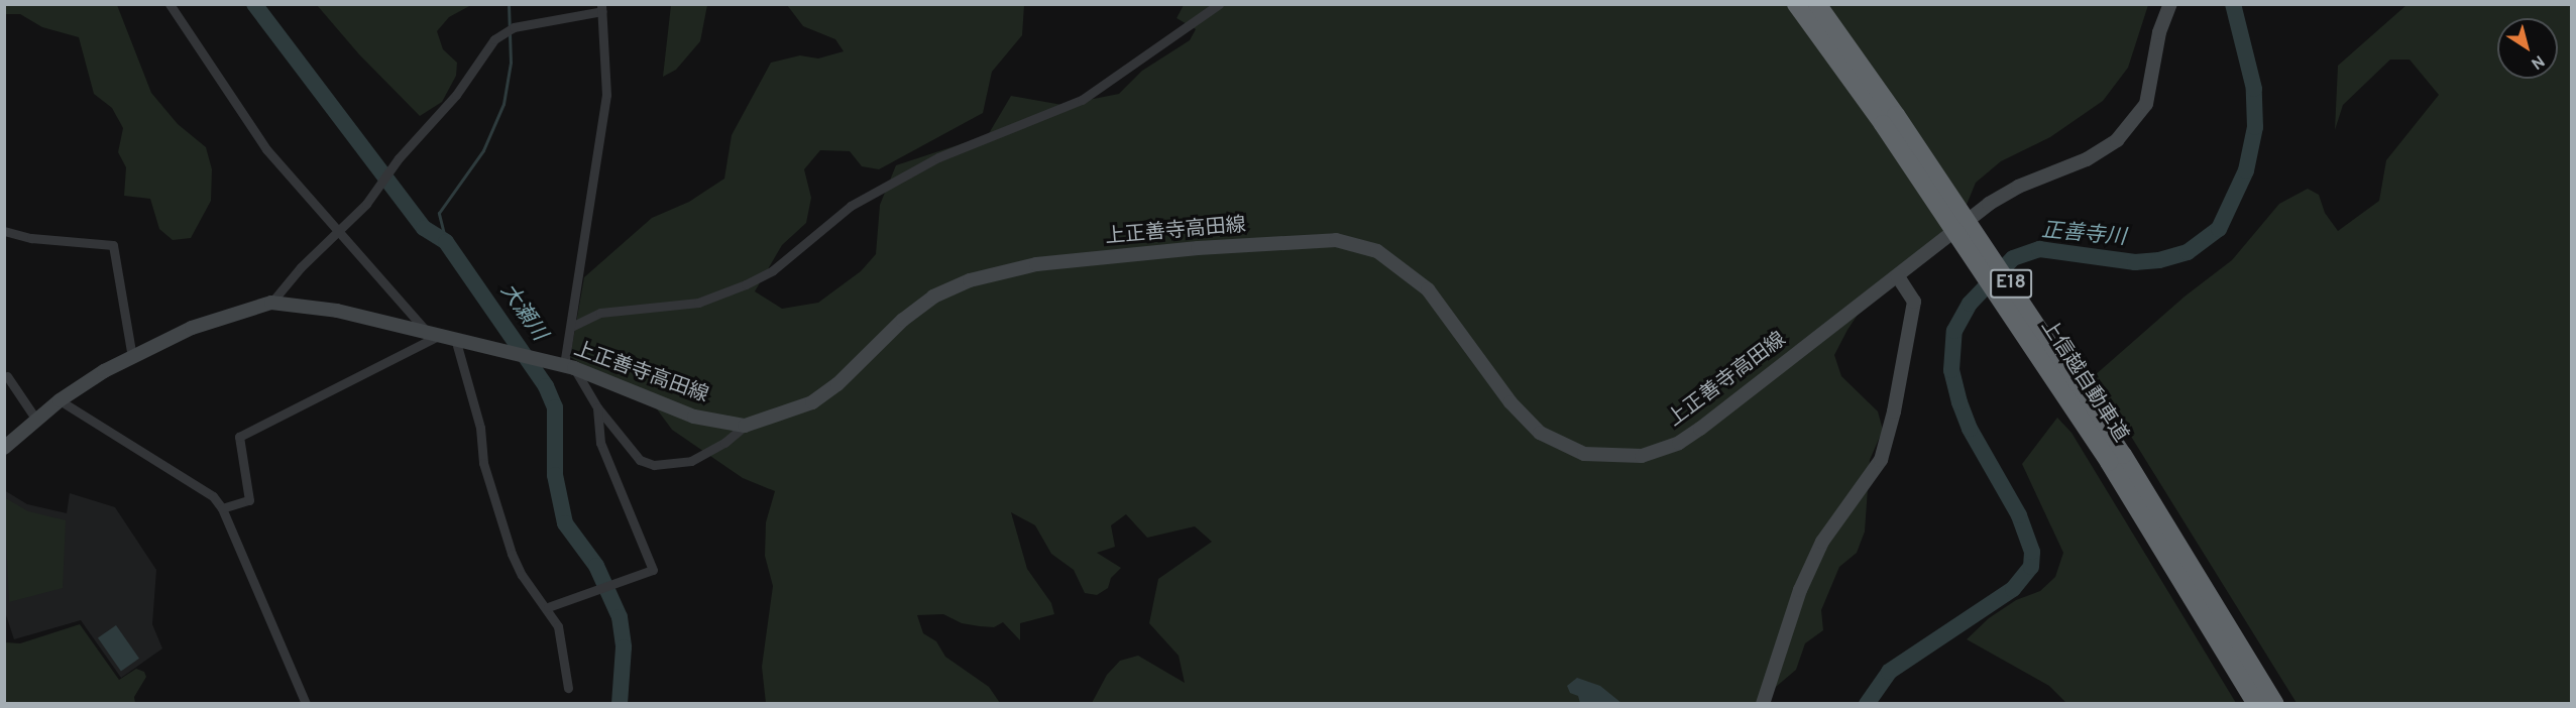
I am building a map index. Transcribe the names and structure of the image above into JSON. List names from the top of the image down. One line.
{"streets":{"highway":["E18","上信越自動車道"],"main road":["上正善寺高田線"]},"water":["正善寺川","大瀬川"],"north":"bottom right"}
